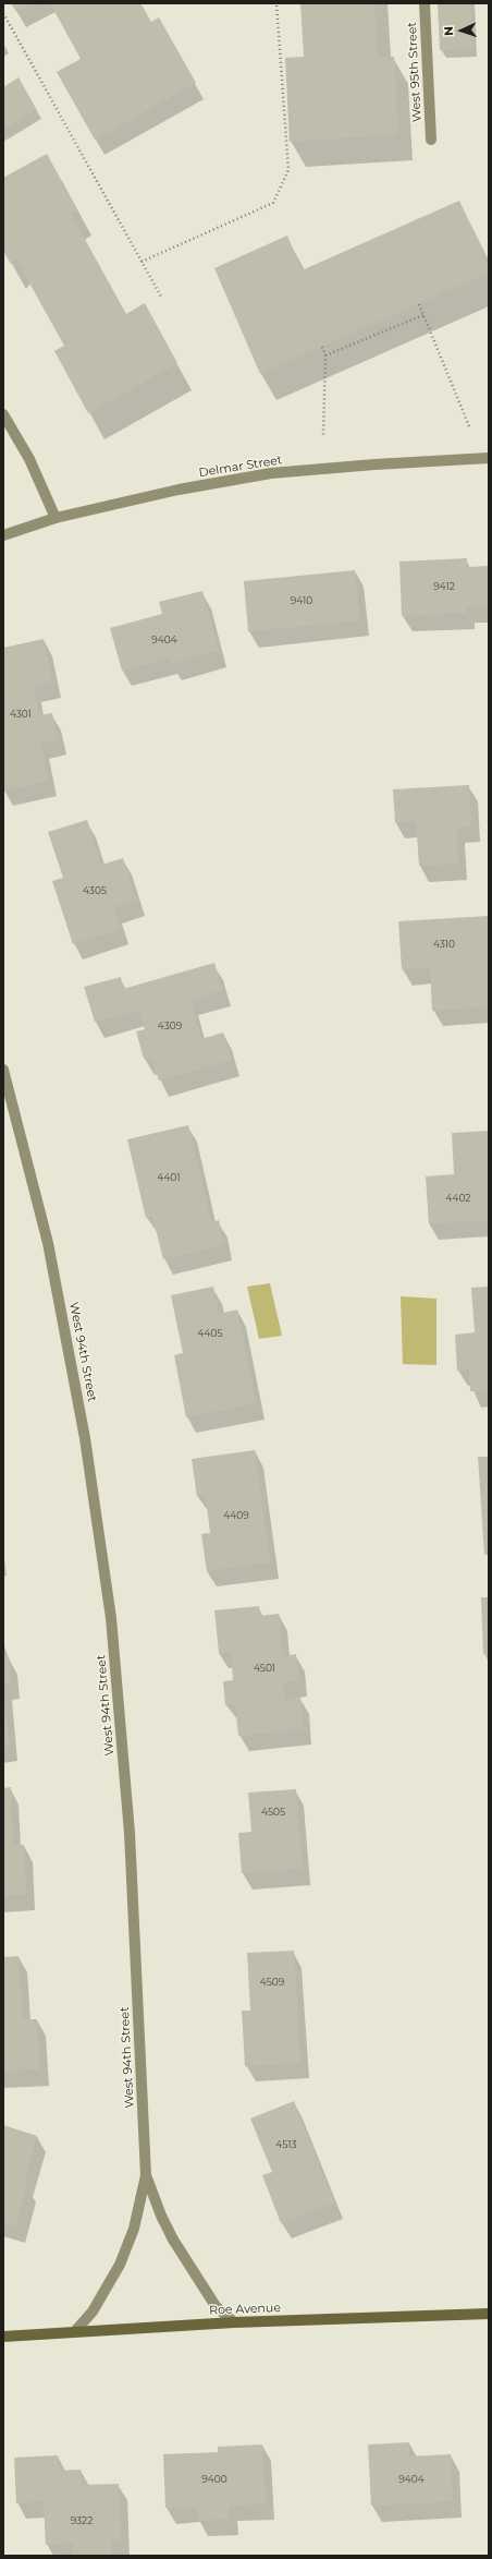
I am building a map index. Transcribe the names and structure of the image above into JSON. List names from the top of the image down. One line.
{"streets":{"main road":["Roe Avenue"],"street":["West 95th Street","Delmar Street","West 94th Street"]},"crossings":[["West 94th Street","Roe Avenue"]],"house_numbers":["9412","9410","9404","4301","4305","4310","4309","4401","4402","4405","4409","4501","4505","4509","4513","9400","9404","9322"],"north":"left"}
